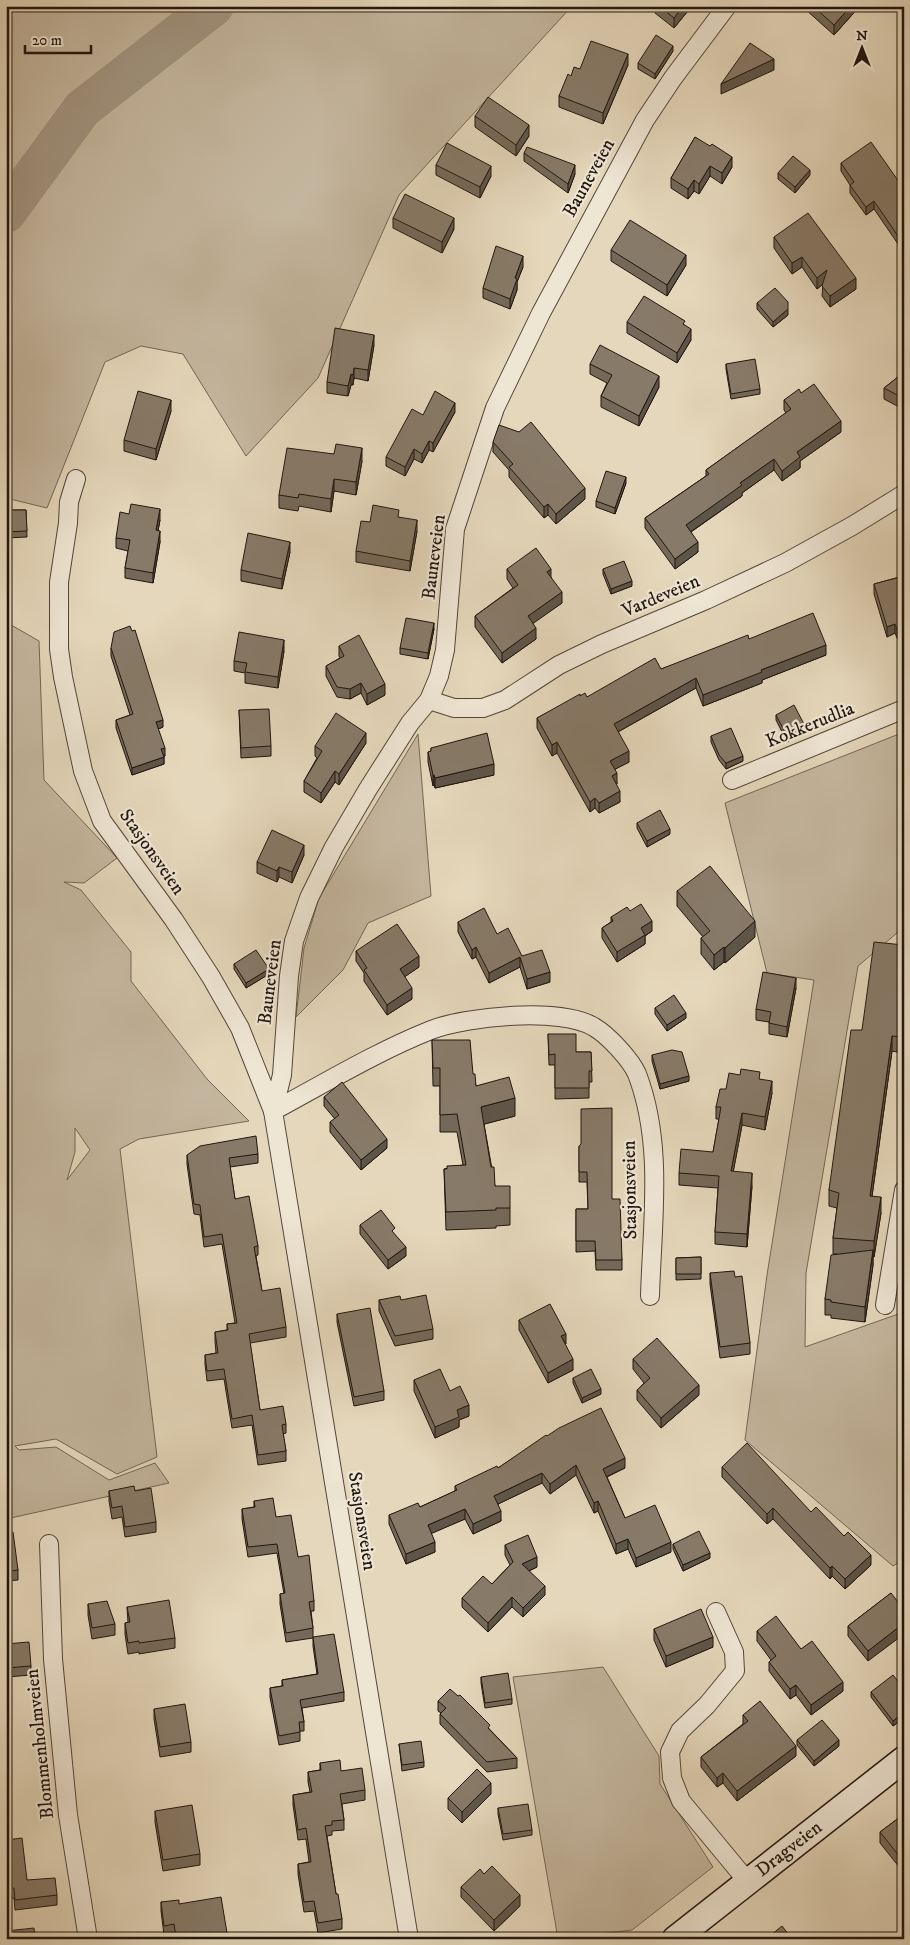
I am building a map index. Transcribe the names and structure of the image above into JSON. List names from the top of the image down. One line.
{"streets":{"main road":["Dragveien"],"street":["Bauneveien","Vardeveien","Kokkerudlia","Stasjonsveien","Blommenholmveien"]},"crossings":[["Bauneveien","Vardeveien"],["Bauneveien","Stasjonsveien"]],"scale_bar":"20 m","north":"top"}
